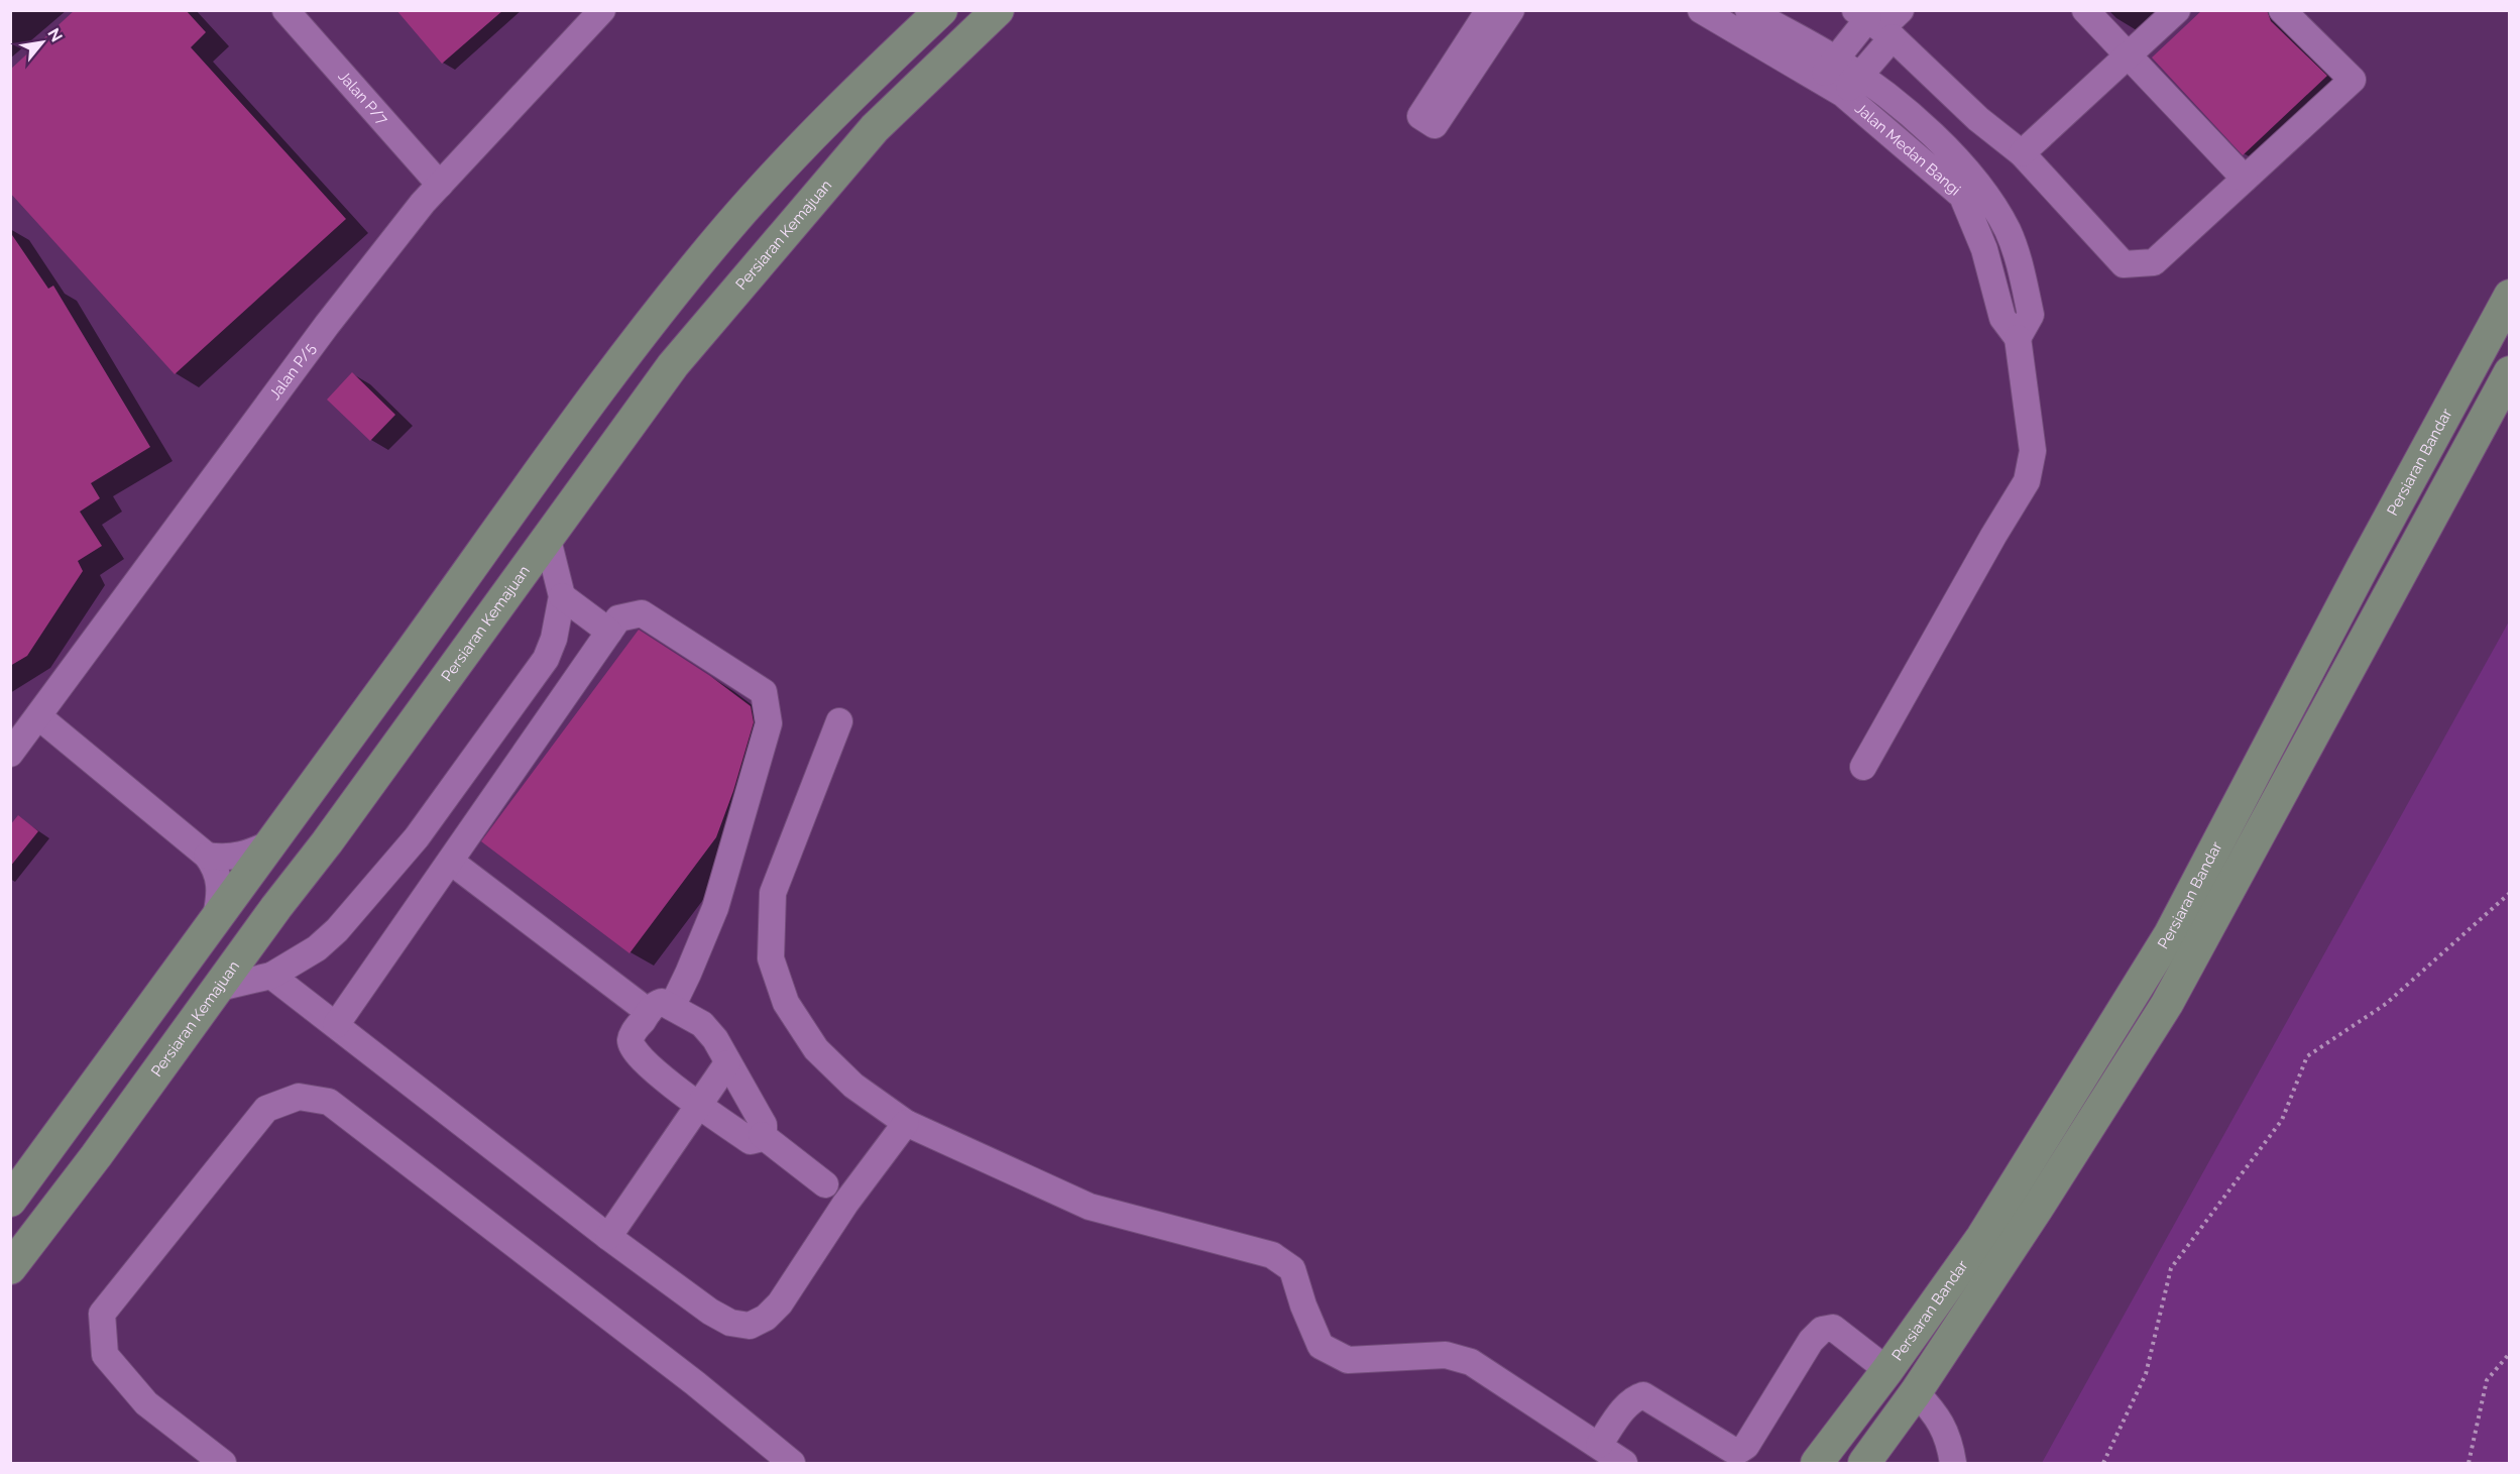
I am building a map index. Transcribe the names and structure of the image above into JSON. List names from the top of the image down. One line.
{"streets":{"main road":["Persiaran Kemajuan","Persiaran Bandar"],"street":["Jalan P/7","Jalan Medan Bangi","Jalan P/5"]},"crossings":[["Jalan P/7","Jalan P/5"]],"north":"top right"}
